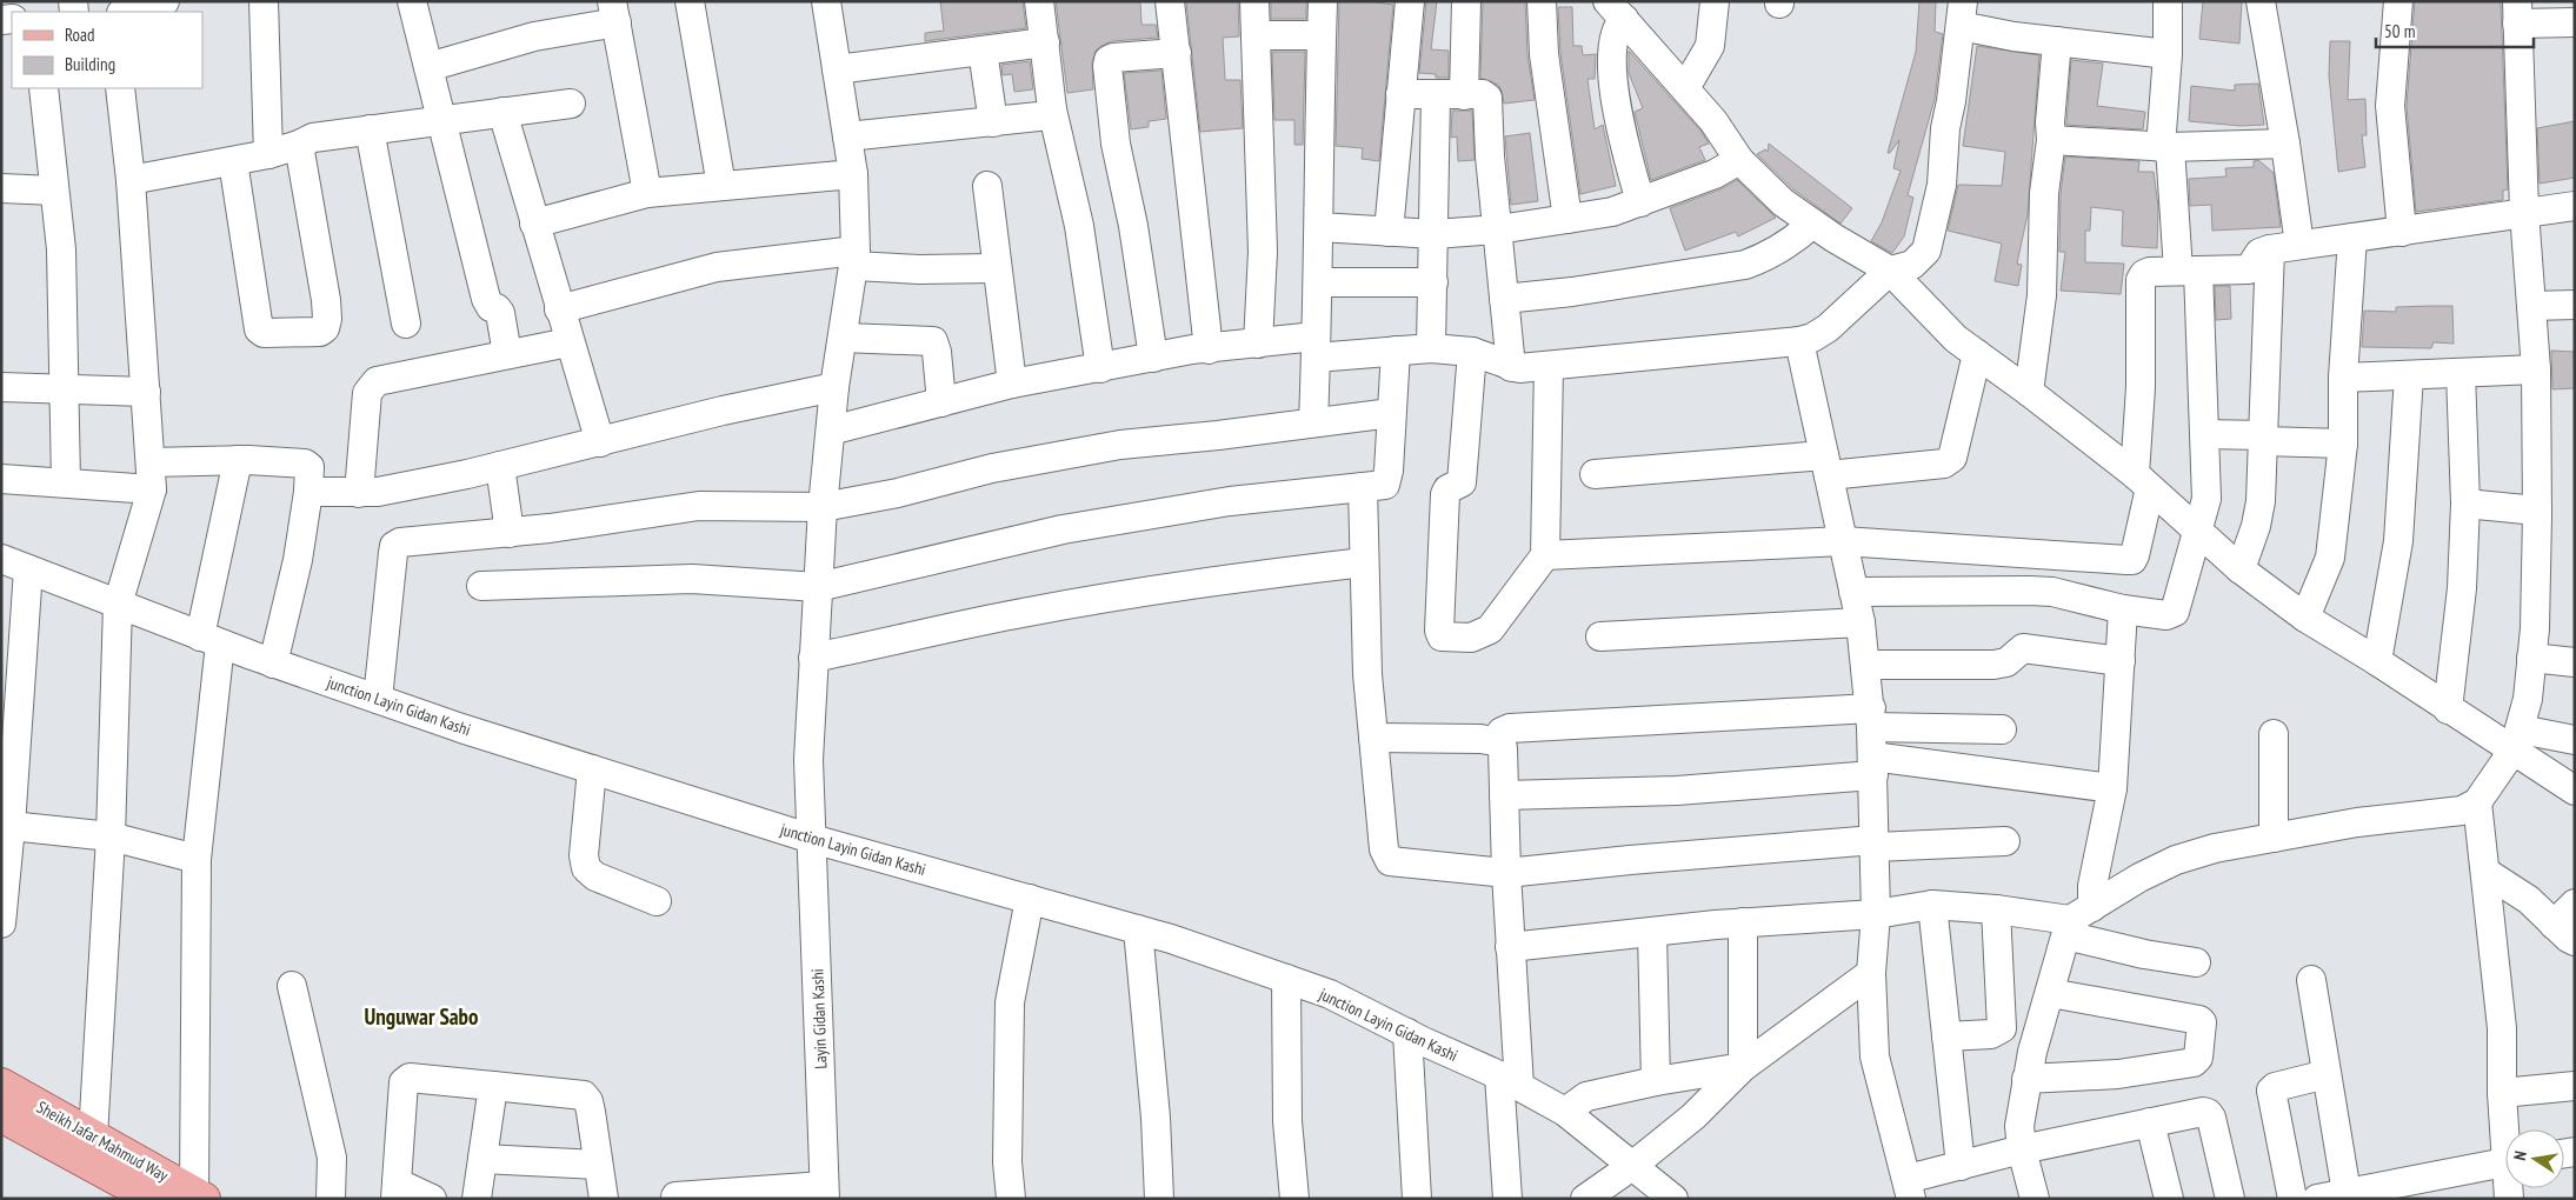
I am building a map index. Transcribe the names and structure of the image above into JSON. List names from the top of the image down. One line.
{"streets":{"main road":["Sheikh Jafar Mahmud Way"],"street":["junction Layin Gidan Kashi","Layin Gidan Kashi"]},"crossings":[["junction Layin Gidan Kashi","Layin Gidan Kashi"]],"districts":["Unguwar Sabo"],"legend":["Road","Building"],"scale_bar":"50 m","north":"left"}
